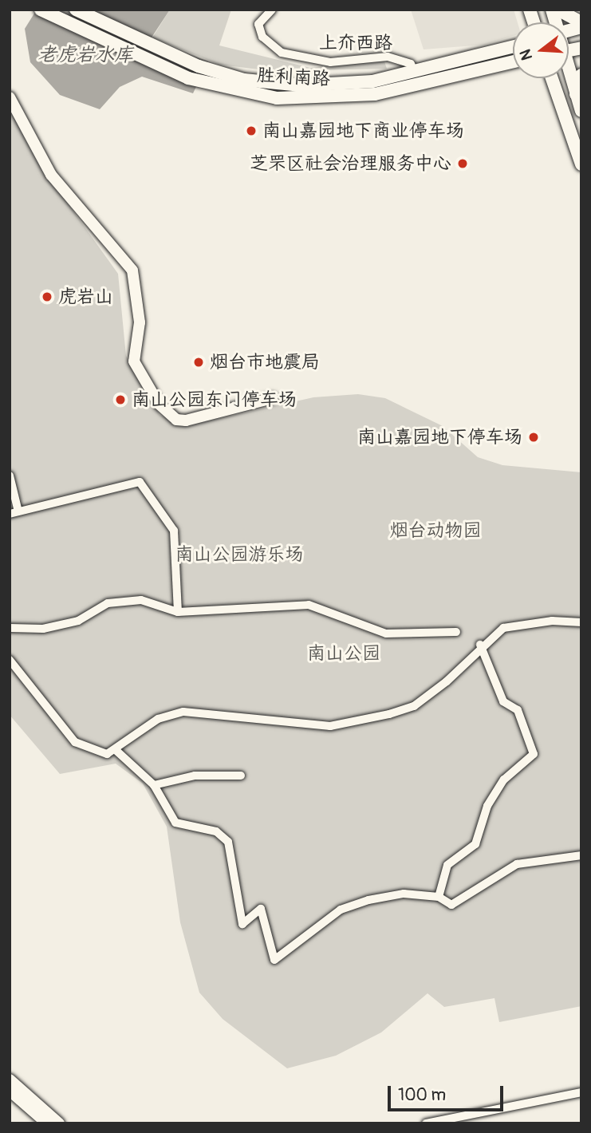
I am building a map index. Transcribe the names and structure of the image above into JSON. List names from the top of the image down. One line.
{"streets":{"main road":["胜利南路"],"street":["上夼西路"]},"crossings":[["上夼西路","胜利南路"]],"water":["老虎岩水库"],"parks":["烟台动物园","南山公园游乐场","南山公园"],"places":["南山嘉园地下商业停车场","芝罘区社会治理服务中心","虎岩山","烟台市地震局","南山公园东门停车场","南山嘉园地下停车场"],"scale_bar":"100 m","north":"left"}
